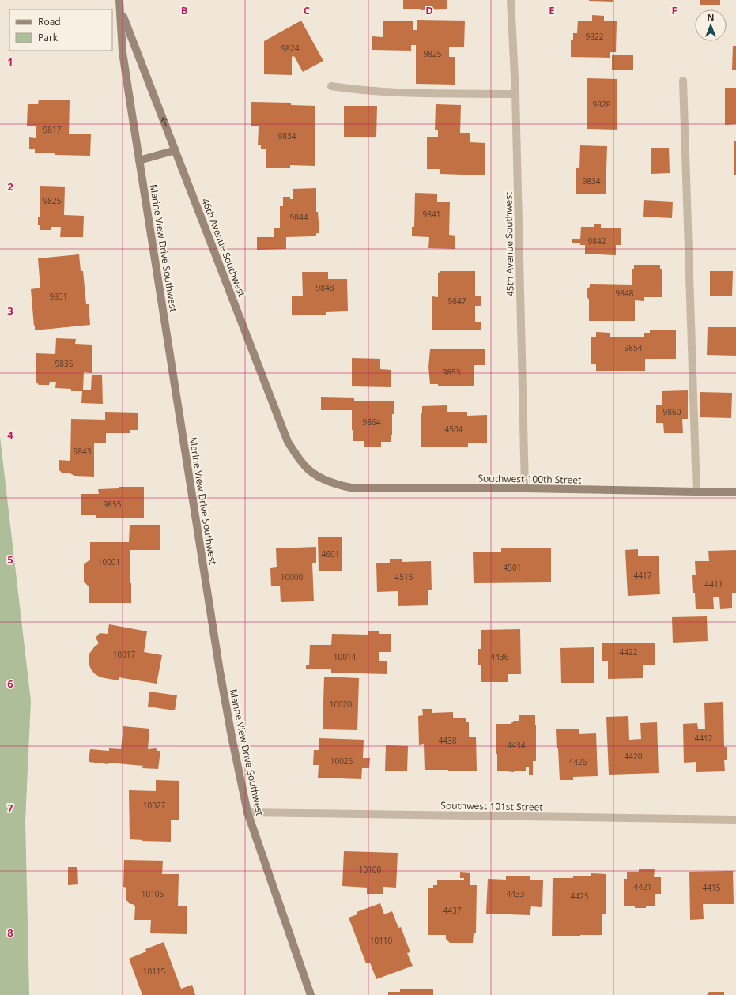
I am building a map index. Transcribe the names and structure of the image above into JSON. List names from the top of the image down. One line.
{"streets":{"street":["45th Avenue Southwest","46th Avenue Southwest","Marine View Drive Southwest","Southwest 100th Street","Southwest 101st Street"]},"crossings":[["45th Avenue Southwest","Southwest 100th Street"],["46th Avenue Southwest","Marine View Drive Southwest"],["46th Avenue Southwest","Southwest 100th Street"],["Marine View Drive Southwest","Southwest 101st Street"]],"house_numbers":["9822","9824","9825","9828","9817","9834","9834","9825","9841","9844","9842","9848","9848","9831","9847","9854","9835","9853","9860","9864","4504","9843","9855","4601","10001","4501","4417","10000","4515","4411","4422","10017","10014","4436","10020","4412","4438","4434","4420","10026","4426","10027","10100","4421","4415","10105","4433","4423","4437","10110","10115"],"legend":["Road","Park"],"north":"top","grid":{"columns":["B","C","D","E","F"],"rows":["1","2","3","4","5","6","7","8"]}}
